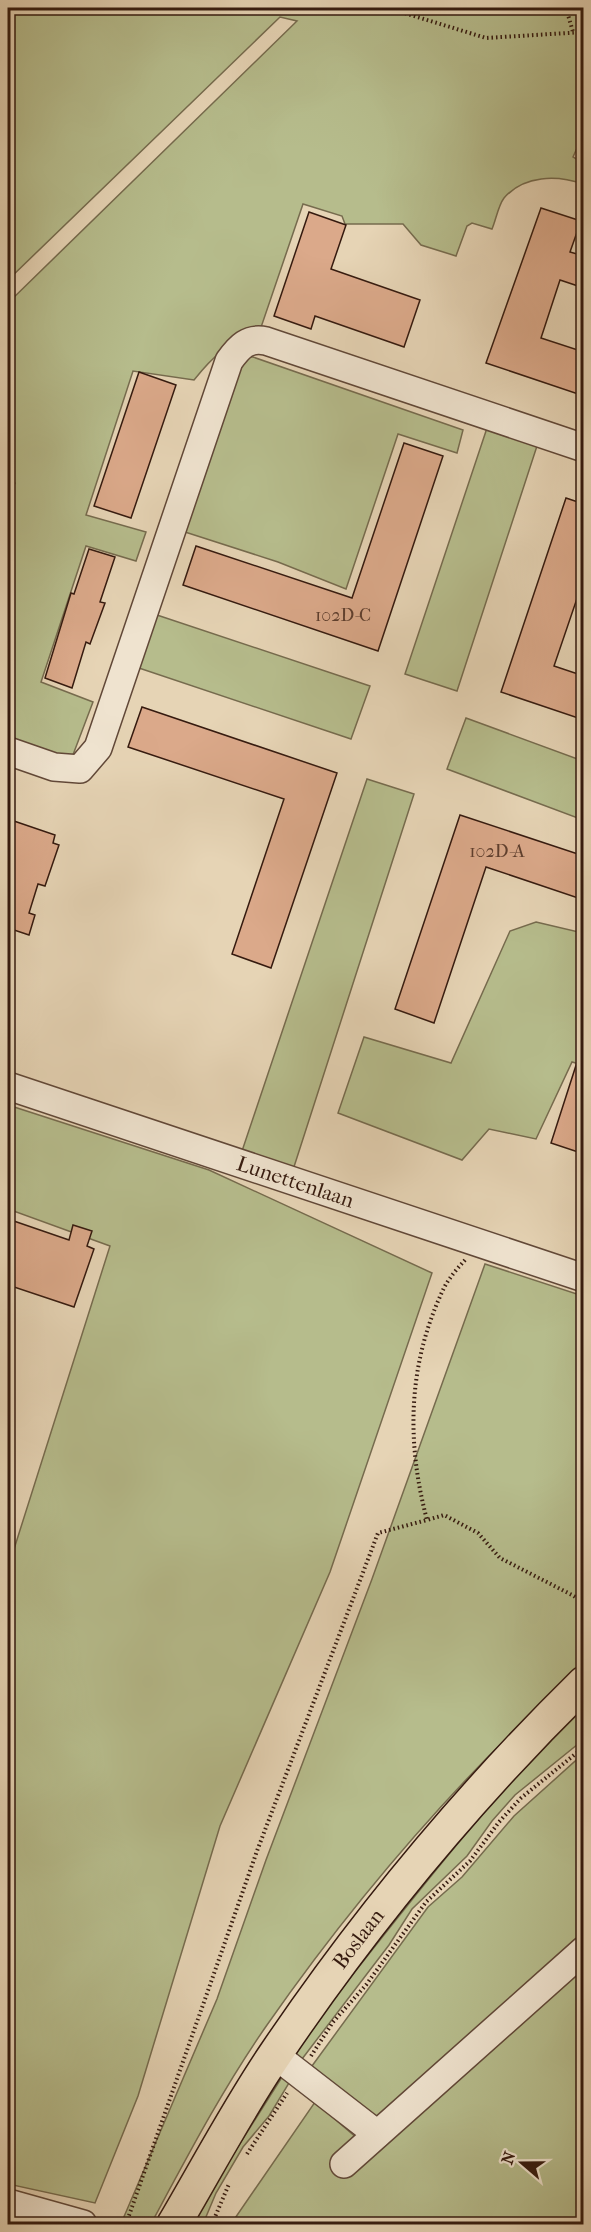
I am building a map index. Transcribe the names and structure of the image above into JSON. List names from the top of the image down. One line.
{"streets":{"main road":["Boslaan"],"street":["Lunettenlaan"]},"house_numbers":["102D-C","102D-A"],"north":"left"}
